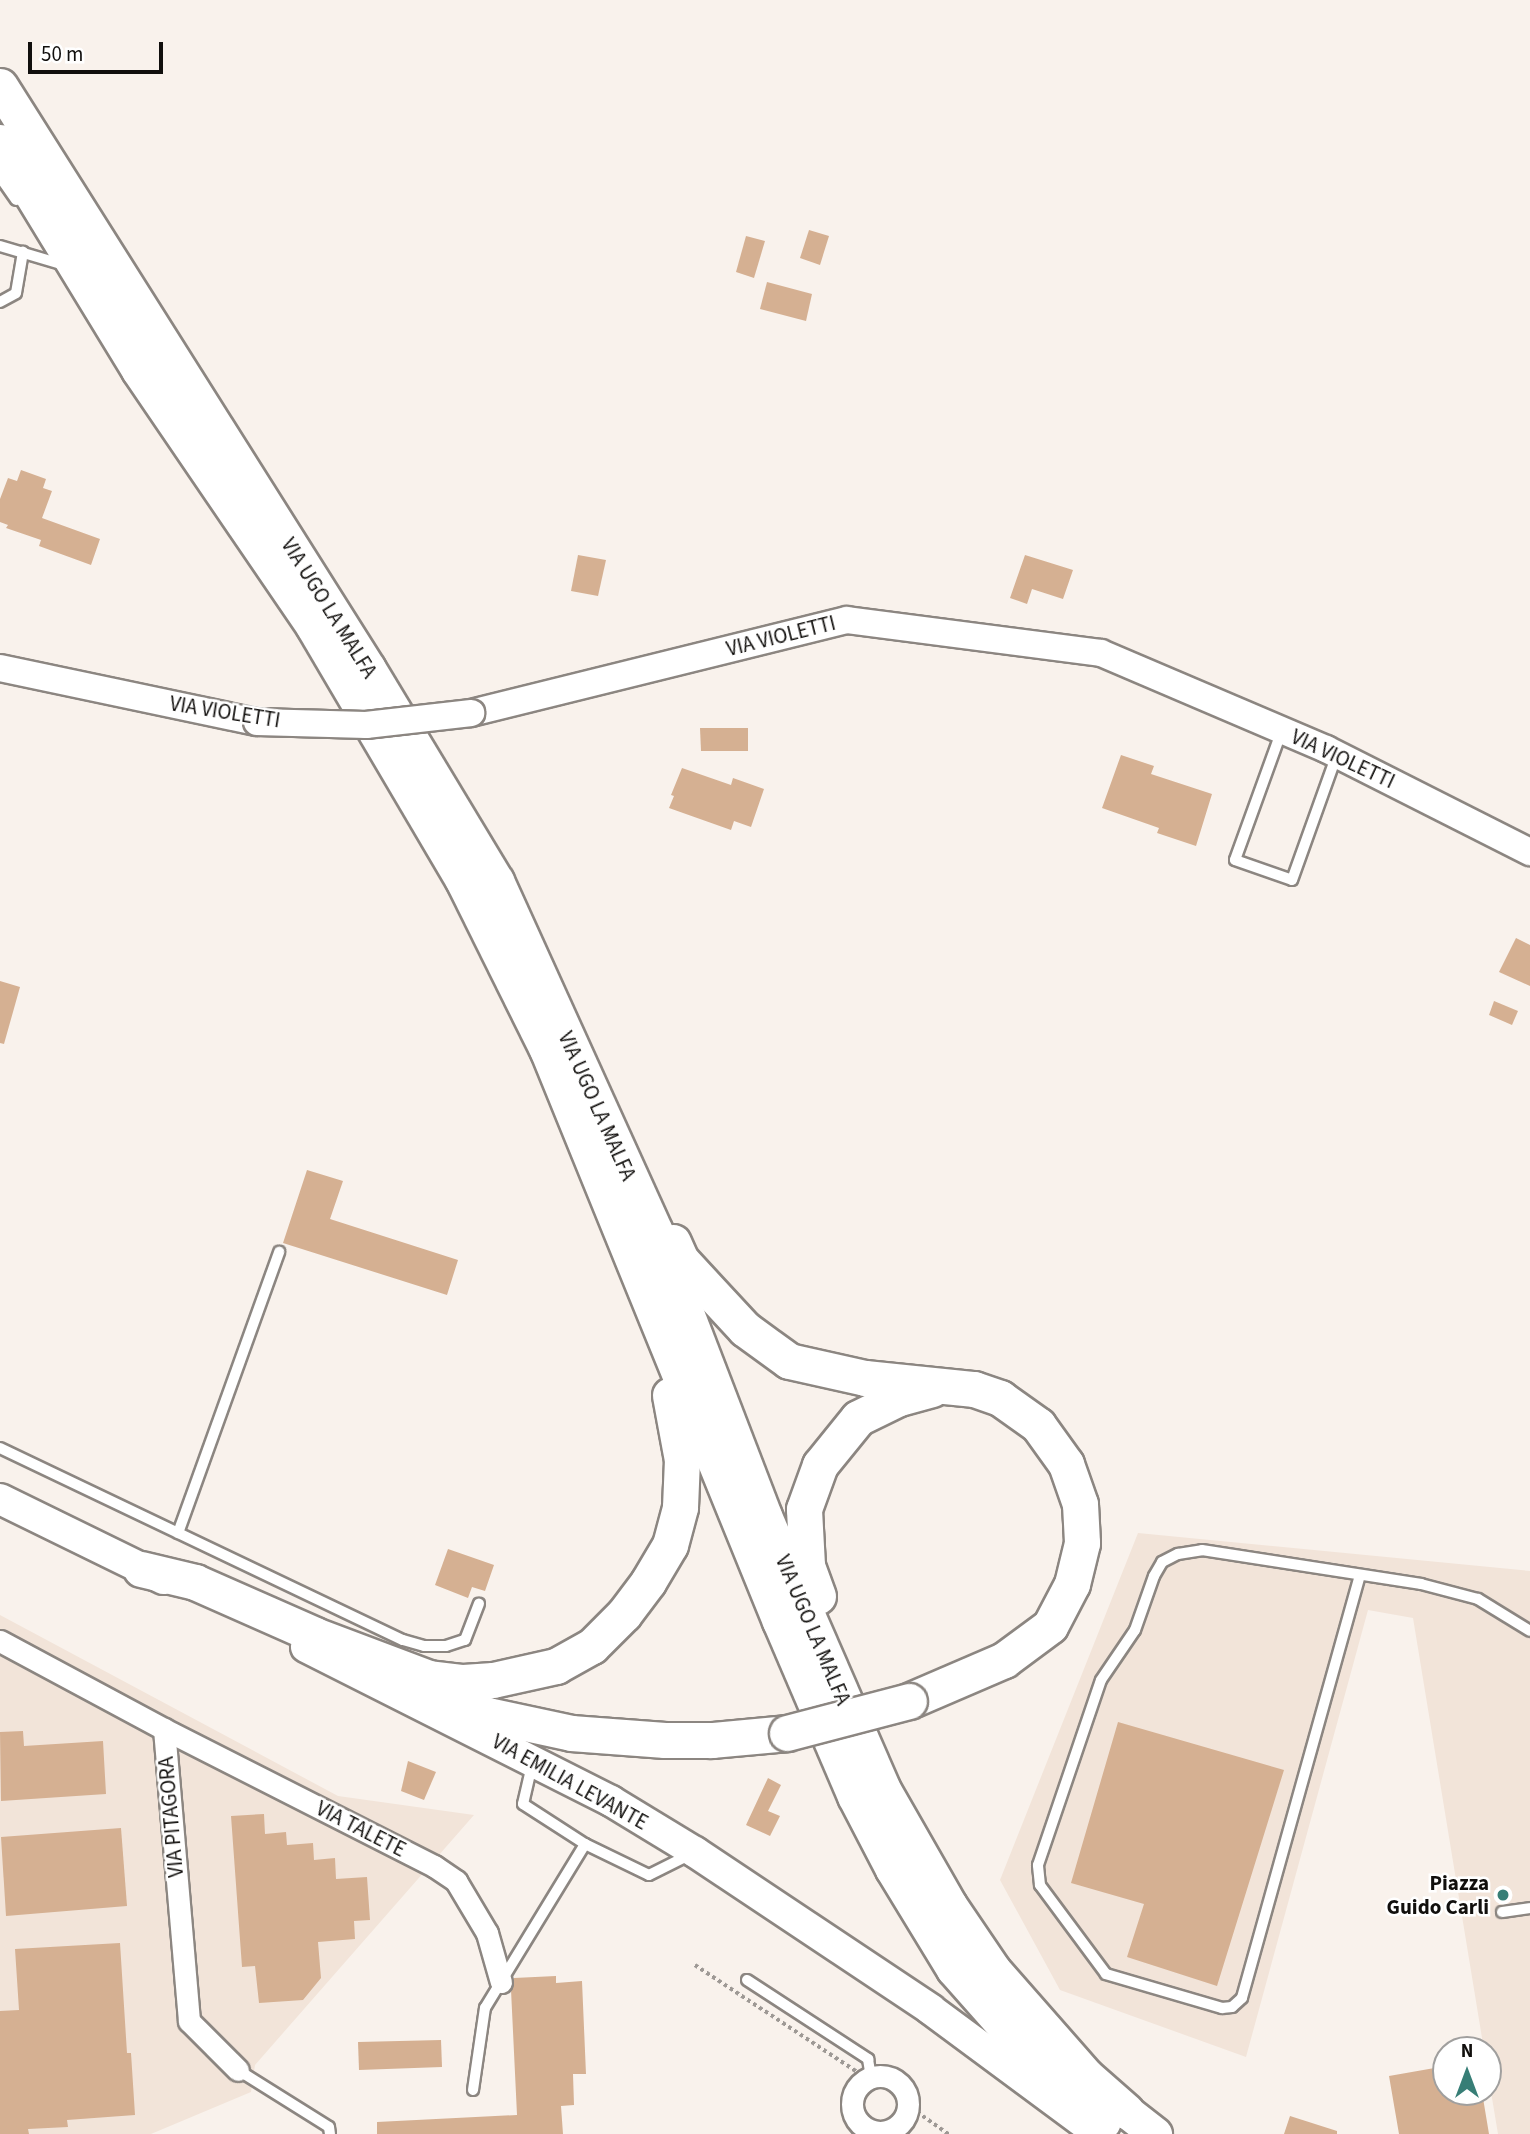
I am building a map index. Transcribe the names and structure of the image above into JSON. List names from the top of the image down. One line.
{"streets":{"highway":["VIA UGO LA MALFA"],"main road":["VIA EMILIA LEVANTE"],"street":["VIA VIOLETTI","VIA PITAGORA","VIA TALETE"]},"crossings":[["VIA UGO LA MALFA","VIA EMILIA LEVANTE"],["VIA PITAGORA","VIA TALETE"]],"places":["Piazza Guido Carli"],"scale_bar":"50 m","north":"top"}
